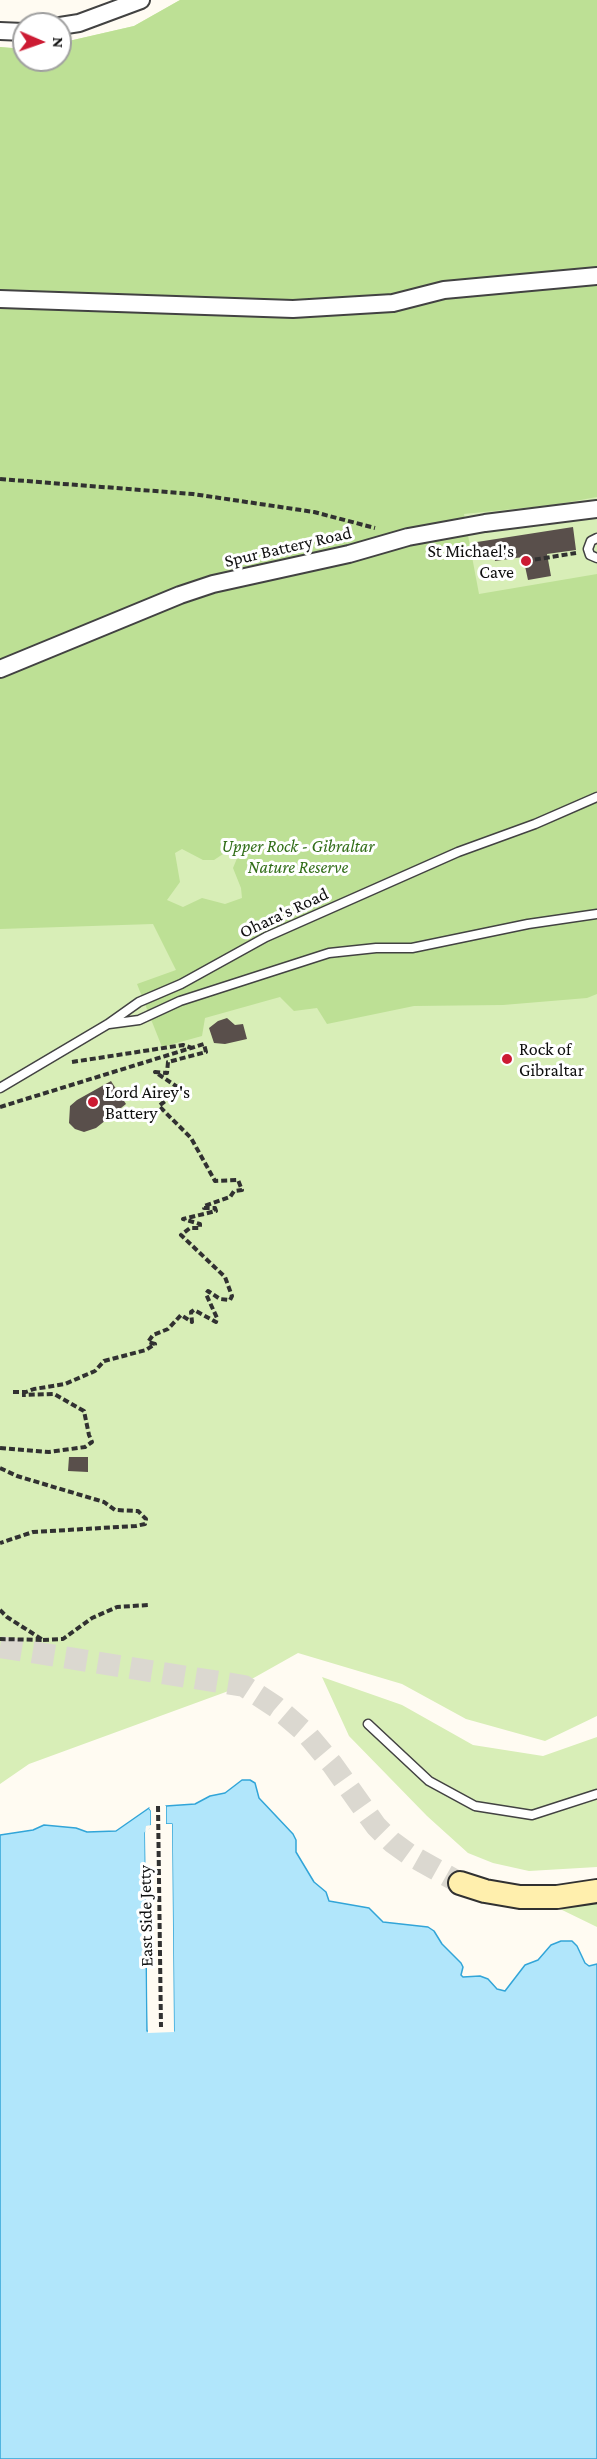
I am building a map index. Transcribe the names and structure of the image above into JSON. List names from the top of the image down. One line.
{"streets":{"street":["Spur Battery Road"],"lane":["Ohara's Road"],"path":["East Side Jetty"]},"parks":["Upper Rock - Gibraltar Nature Reserve"],"places":["St Michael's Cave","Rock of Gibraltar","Lord Airey's Battery"],"north":"right"}
